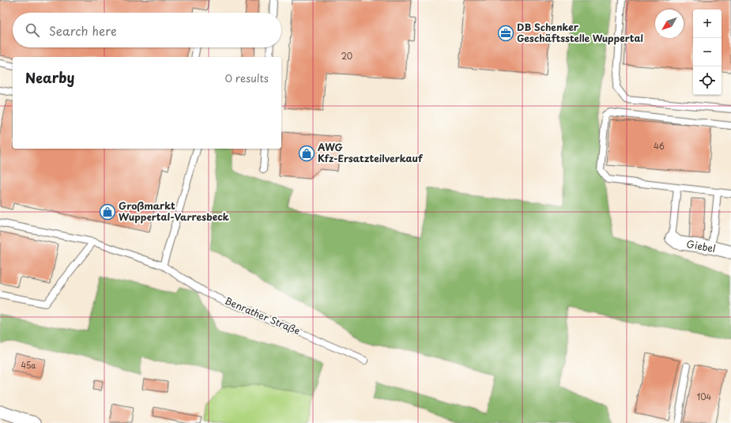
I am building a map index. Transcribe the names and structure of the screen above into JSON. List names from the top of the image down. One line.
{"streets":{"street":["Giebel"],"lane":["Benrather Straße"]},"places":{"office":["DB Schenker Geschäftsstelle Wuppertal"],"shop":["AWG Kfz-Ersatzteilverkauf","Großmarkt Wuppertal-Varresbeck"]},"house_numbers":["20","46","45a","104"],"north":"bottom left","page":{"map_buttons":["+","−"],"search":"Search here","heading":["Nearby","0 results"]}}
